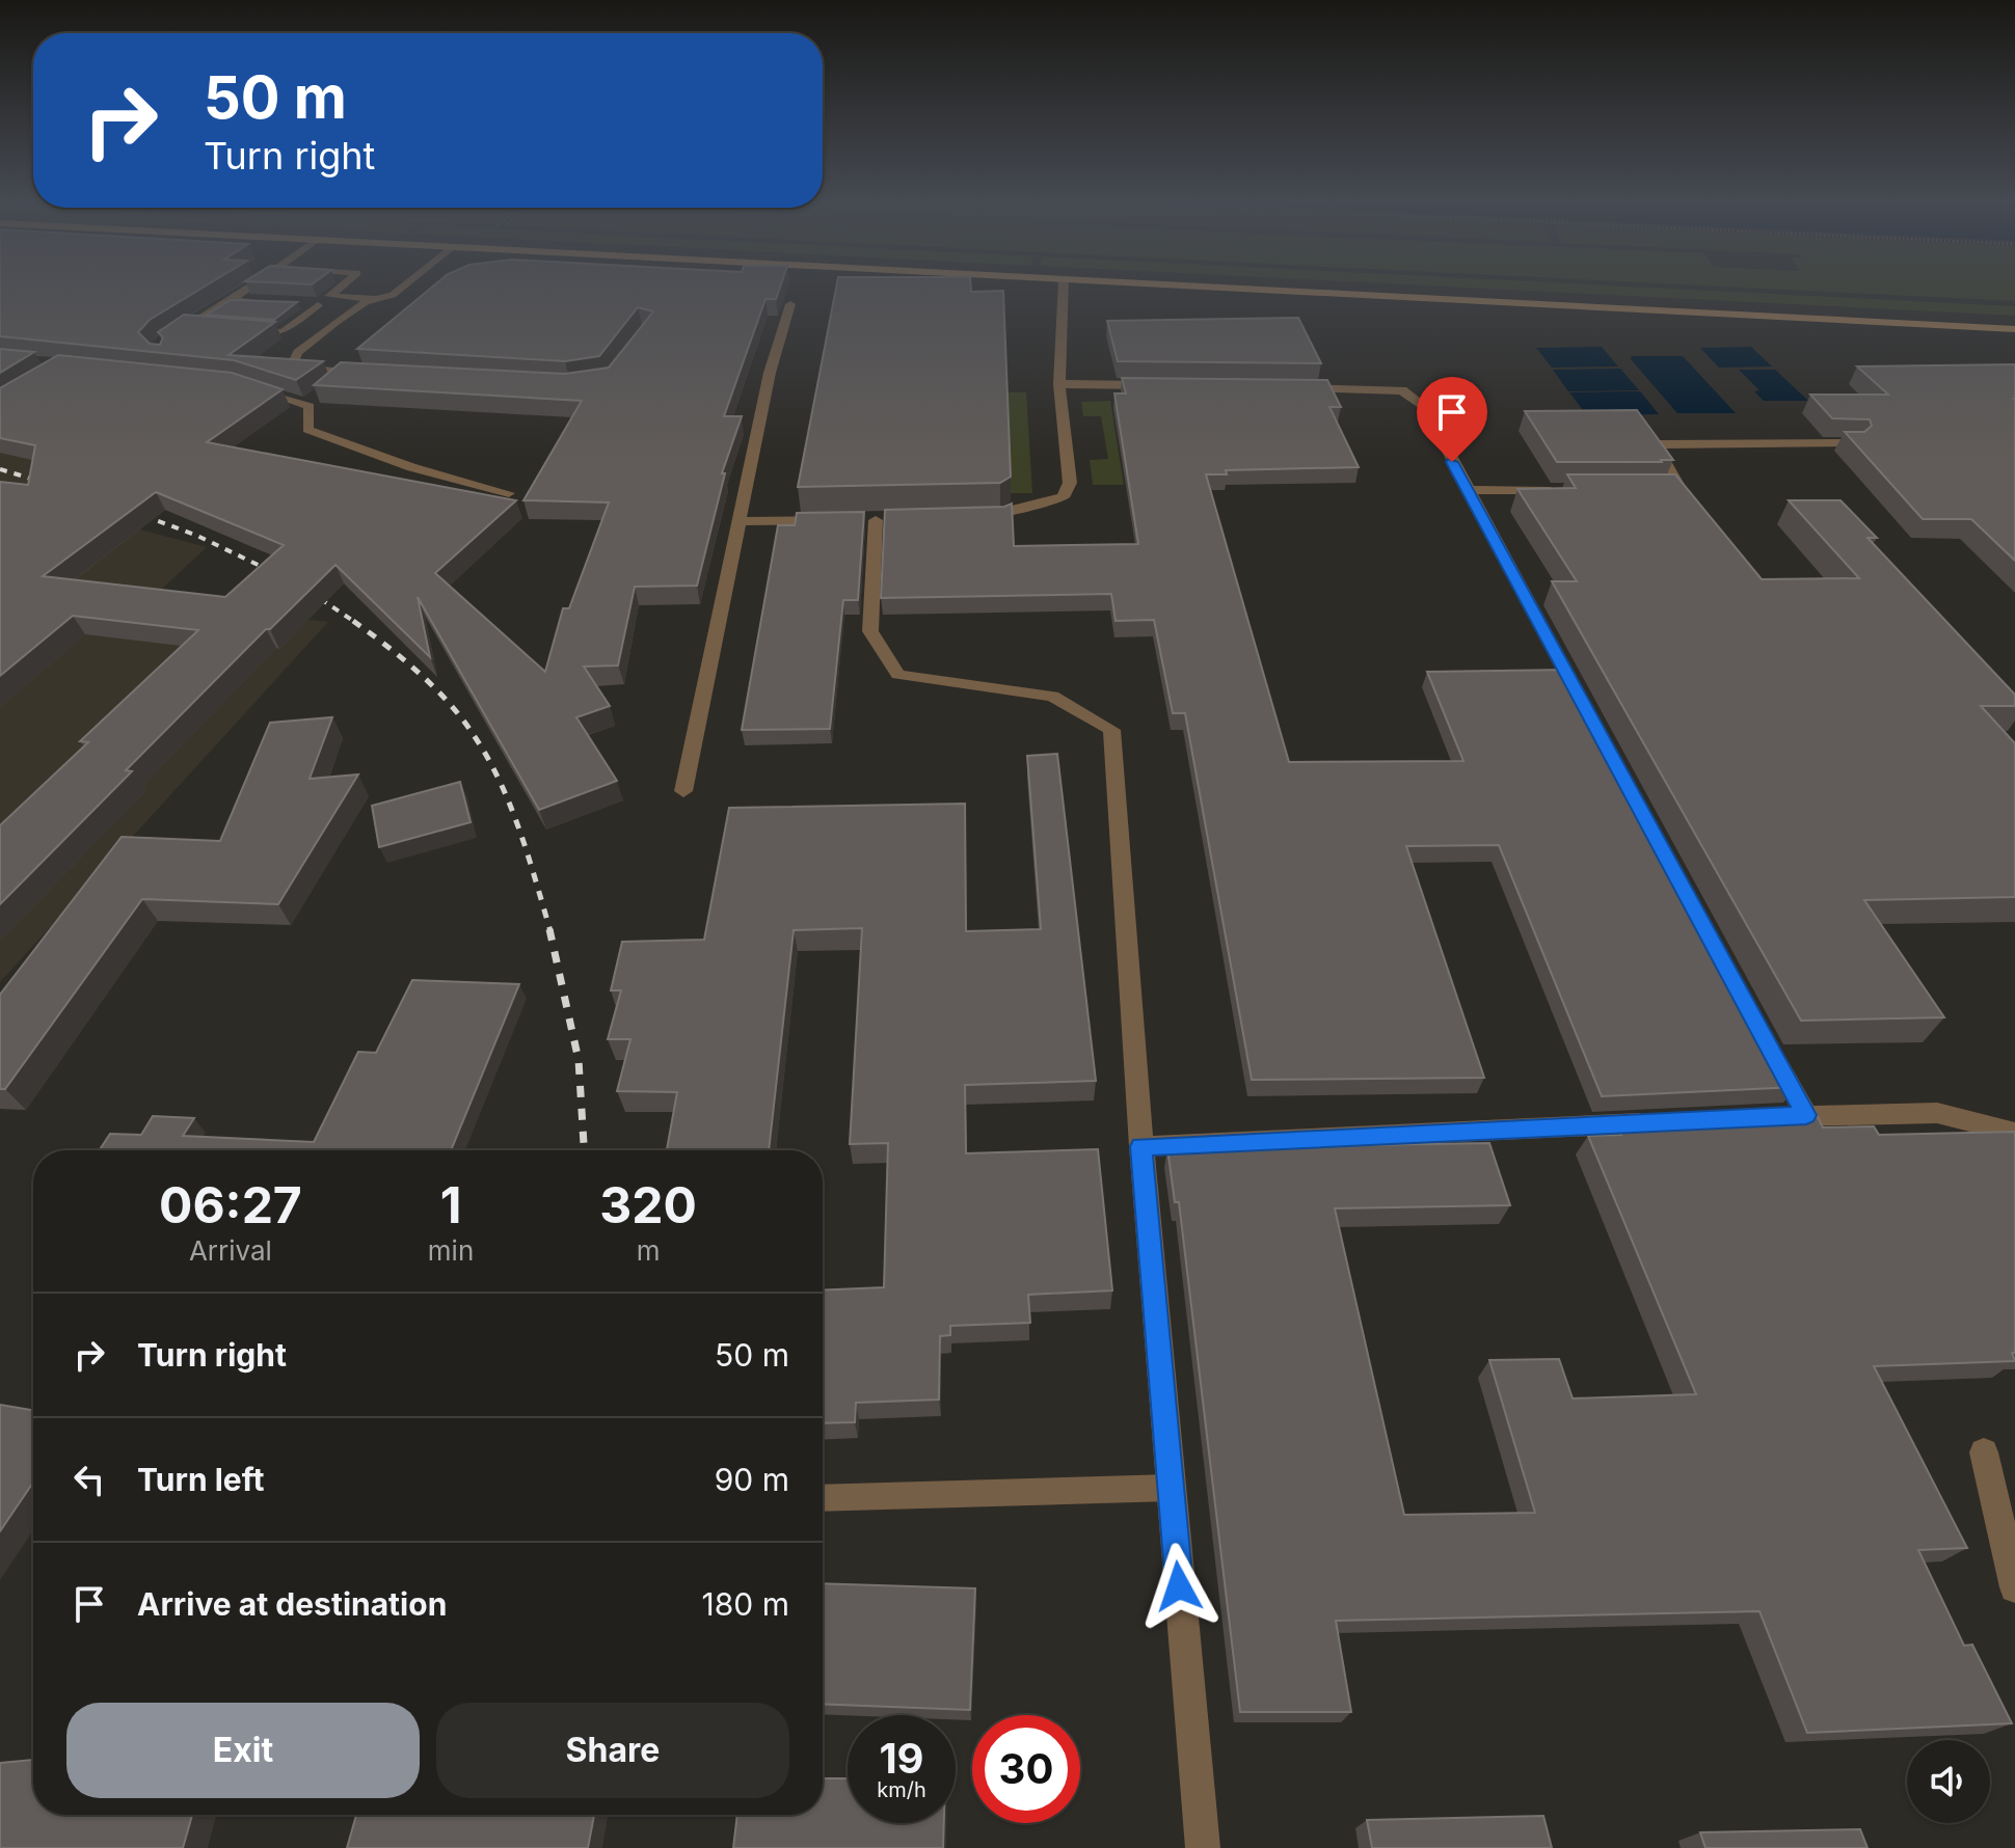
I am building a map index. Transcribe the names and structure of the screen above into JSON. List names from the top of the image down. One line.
{"page":{"turn":["50 m","Turn right"],"eta":["06:27","Arrival","1","min","320","m"],"list":[{"name":"Turn right","value":"50 m"},{"name":"Turn left","value":"90 m"},{"name":"Arrive at destination","value":"180 m"}],"buttons":["Exit","Share"],"speed":"19 km/h","limit":"30"}}
